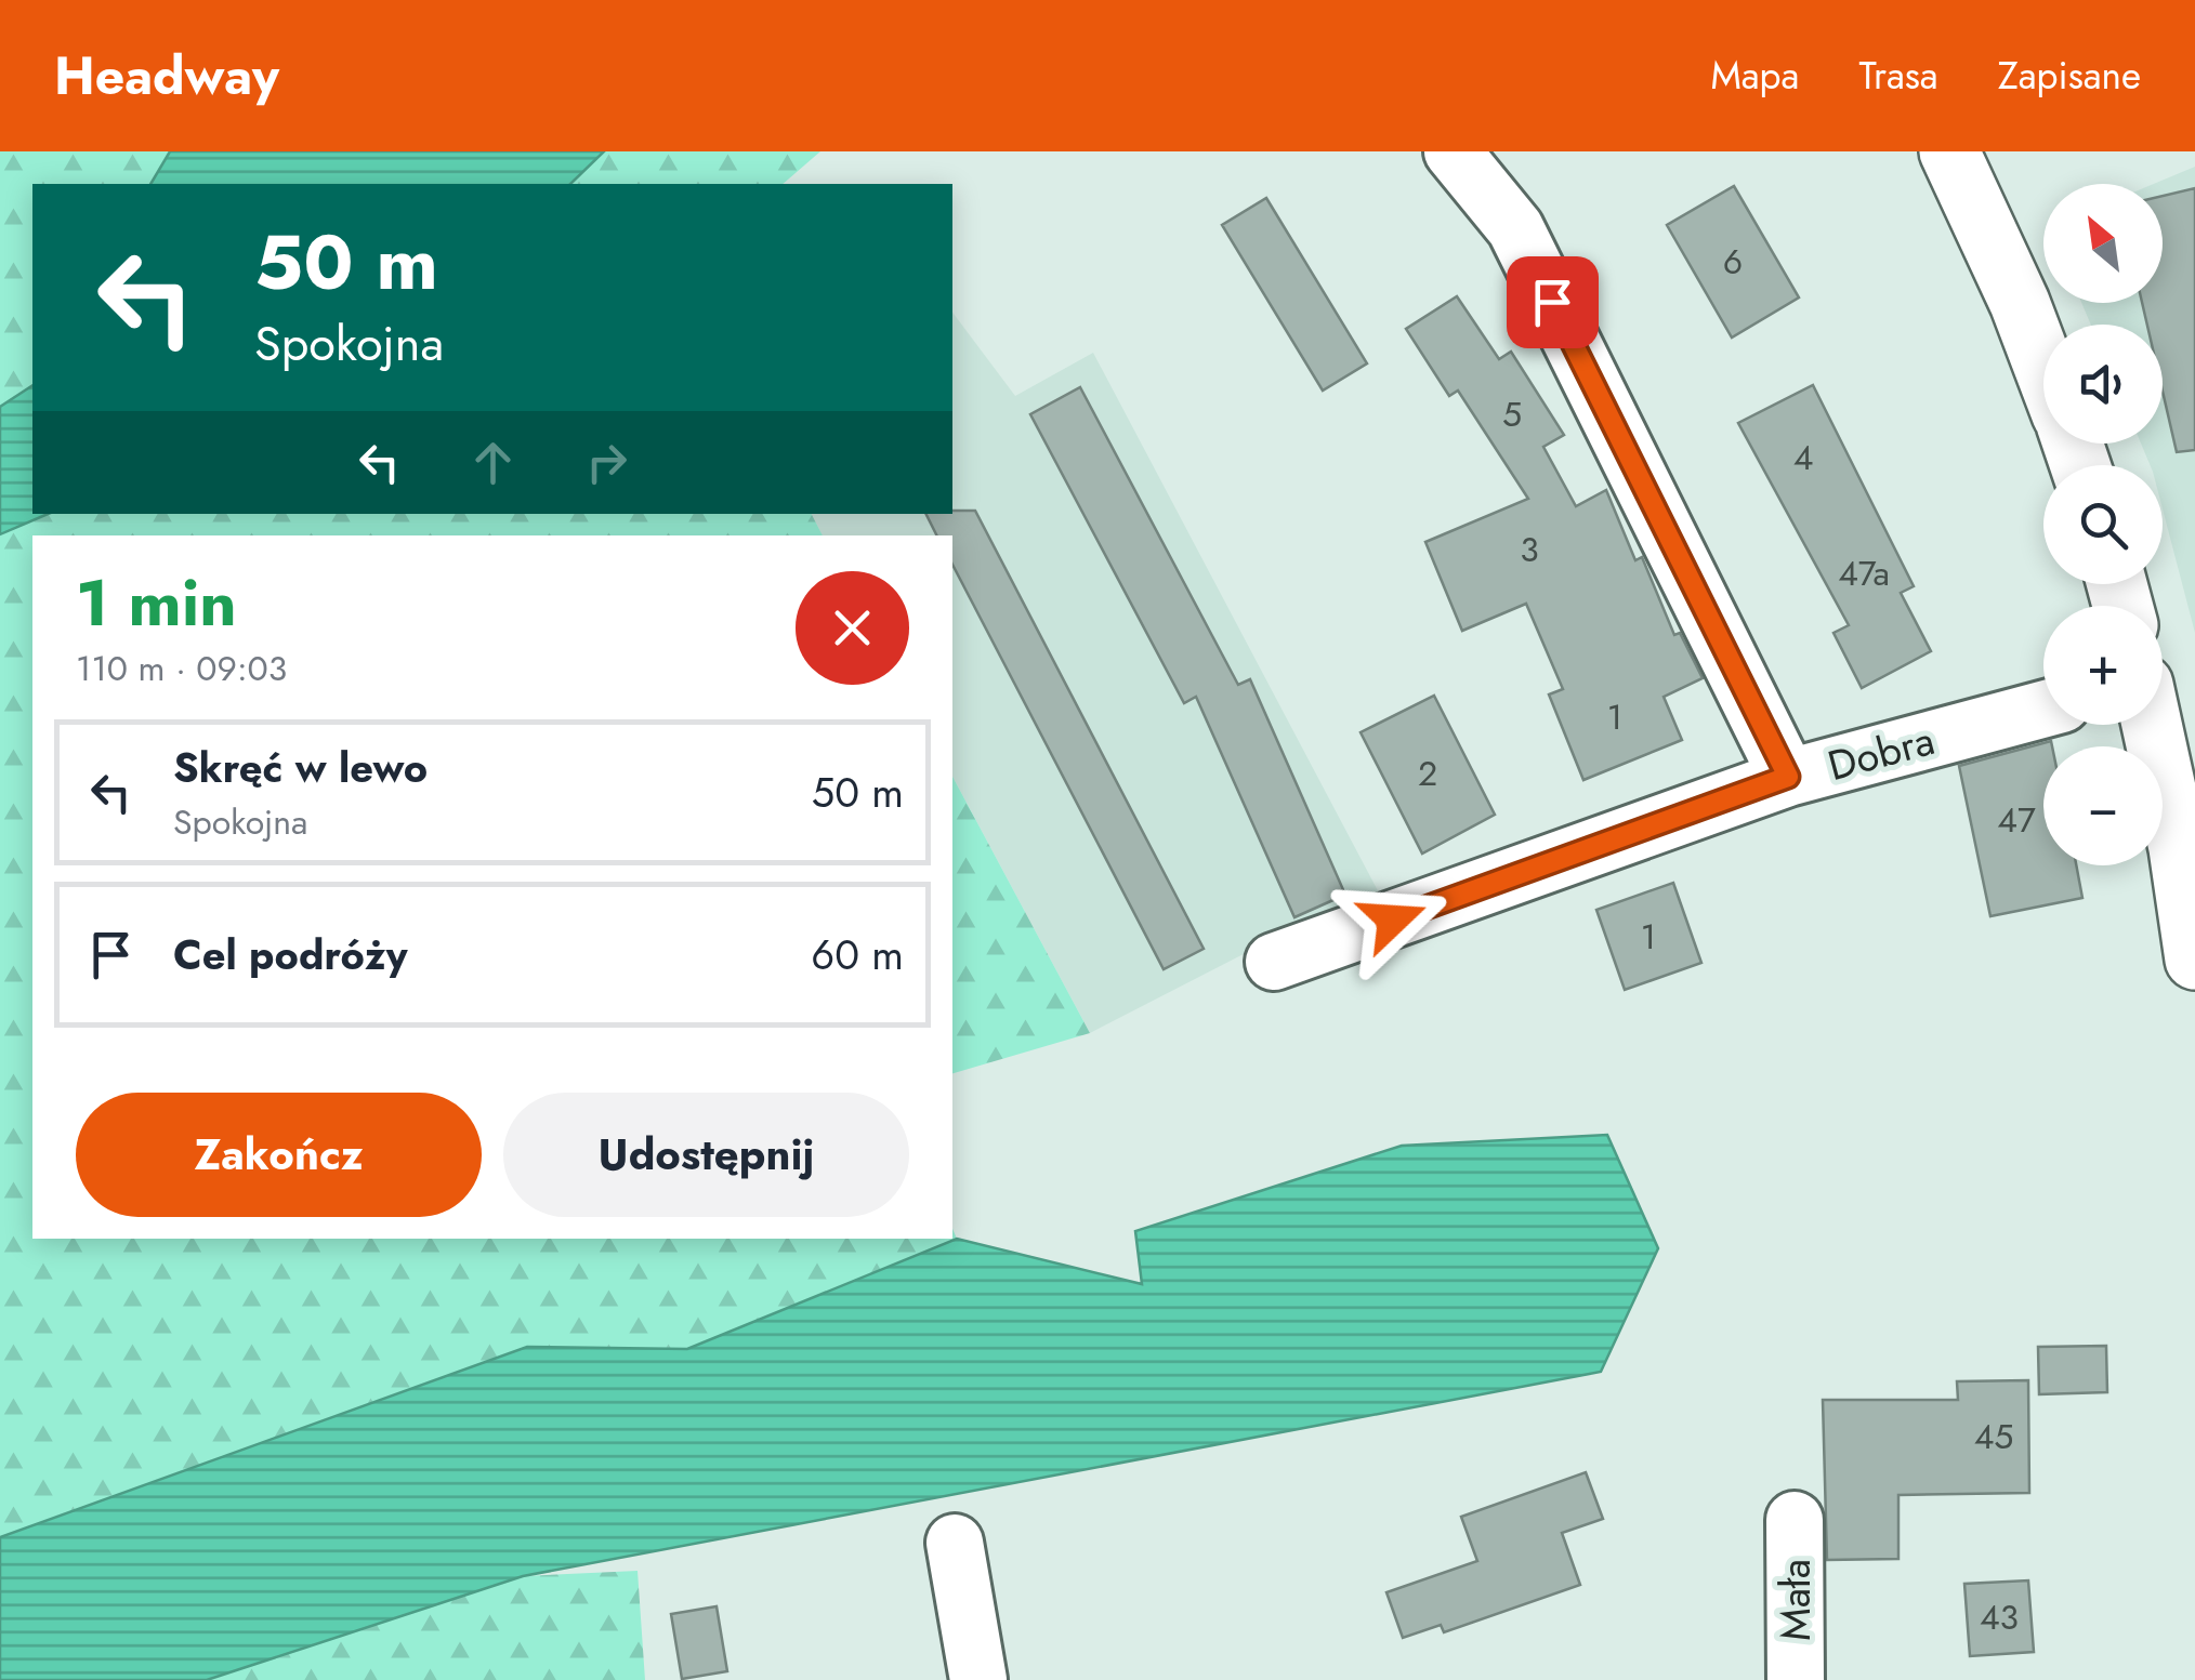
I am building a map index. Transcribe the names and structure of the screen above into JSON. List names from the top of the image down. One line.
{"streets":{"street":["Dobra","Mała"]},"house_numbers":["6","5","4","3","47a","1","2","47","1","45","43"],"north":"top left","page":{"header":"Headway","nav":["Mapa","Trasa","Zapisane"],"map_buttons":["+","−"],"turn":["50 m","Spokojna"],"heading":["1 min","110 m · 09:03"],"list":[{"name":"Skręć w lewo","note":"Spokojna","value":"50 m"},{"name":"Cel podróży","value":"60 m"}],"buttons":["Zakończ","Udostępnij"]}}
